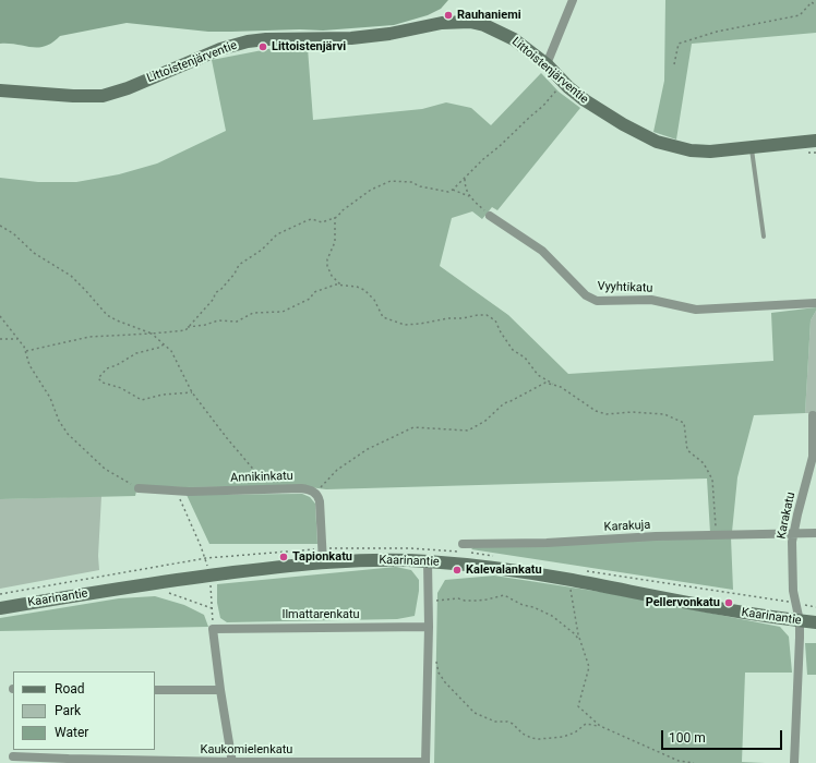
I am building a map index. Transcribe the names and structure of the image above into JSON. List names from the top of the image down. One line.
{"streets":{"street":["Littoistenjärventie","Vyyhtikatu","Annikinkatu","Karakatu","Karakuja","Kaarinantie","Ilmattarenkatu","Kaukomielenkatu"]},"crossings":[["Karakatu","Karakuja"],["Karakatu","Kaarinantie"]],"places":["Rauhaniemi","Littoistenjärvi","Tapionkatu","Kalevalankatu","Pellervonkatu"],"legend":["Road","Park","Water"],"scale_bar":"100 m"}
